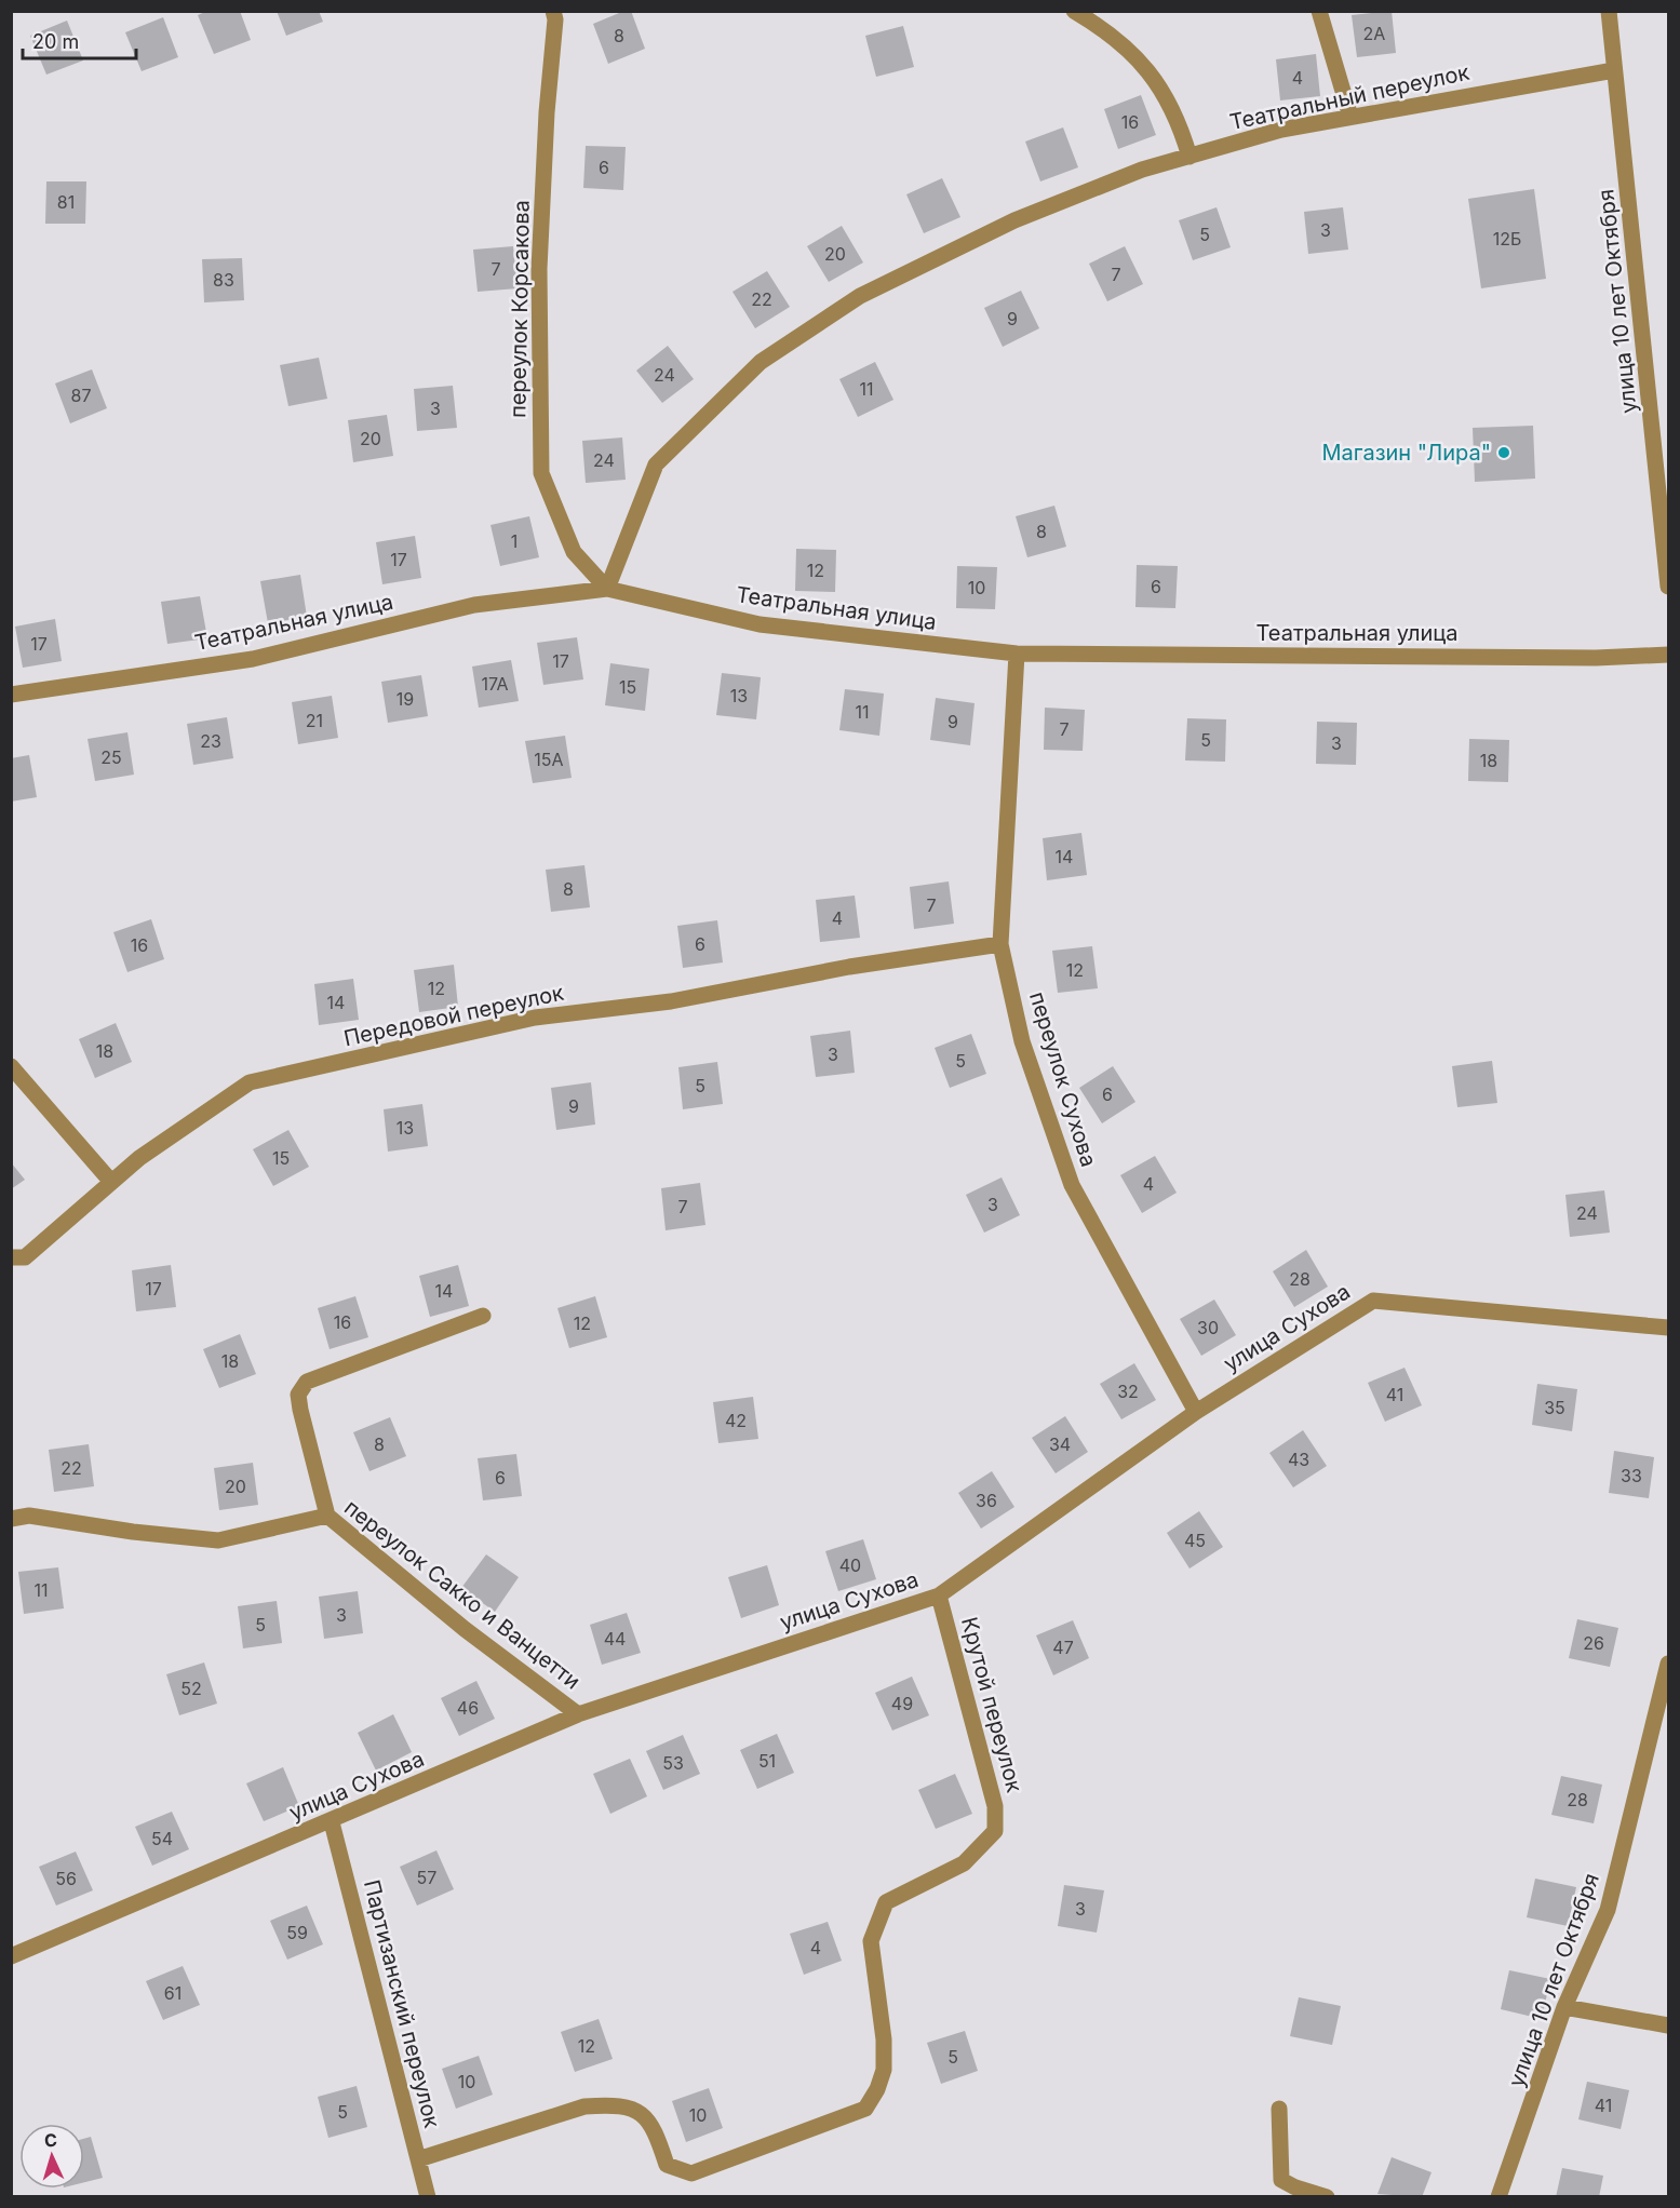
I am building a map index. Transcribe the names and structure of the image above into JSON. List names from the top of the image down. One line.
{"streets":{"street":["Театральный переулок","улица 10 лет Октября","переулок Корсакова","Театральная улица","Передовой переулок","переулок Сухова","улица Сухова","переулок Сакко и Ванцетти","Крутой переулок","Партизанский переулок"]},"crossings":[["Театральный переулок","улица 10 лет Октября"],["Театральный переулок","переулок Корсакова"],["Театральный переулок","Театральная улица"],["переулок Корсакова","Театральная улица"],["Театральная улица","переулок Сухова"],["Передовой переулок","переулок Сухова"],["переулок Сухова","улица Сухова"],["улица Сухова","переулок Сакко и Ванцетти"],["улица Сухова","Крутой переулок"],["улица Сухова","Партизанский переулок"],["Крутой переулок","Партизанский переулок"]],"places":["Магазин \"Лира\""],"house_numbers":["2А","8","4","16","6","81","3","5","12Б","20","7","7","83","22","9","24","11","87","3","20","24","8","1","17","12","6","10","17","17","17А","15","13","19","11","21","9","7","5","23","3","25","15А","18","14","8","7","4","6","16","12","12","14","18","3","5","5","6","9","13","15","4","3","7","24","28","17","14","16","12","30","18","32","41","35","42","8","34","43","22","33","6","20","36","45","40","11","3","5","44","26","47","52","49","46","51","53","28","54","57","56","3","59","4","61","12","5","10","41","5","10"],"scale_bar":"20 m","north":"top"}
